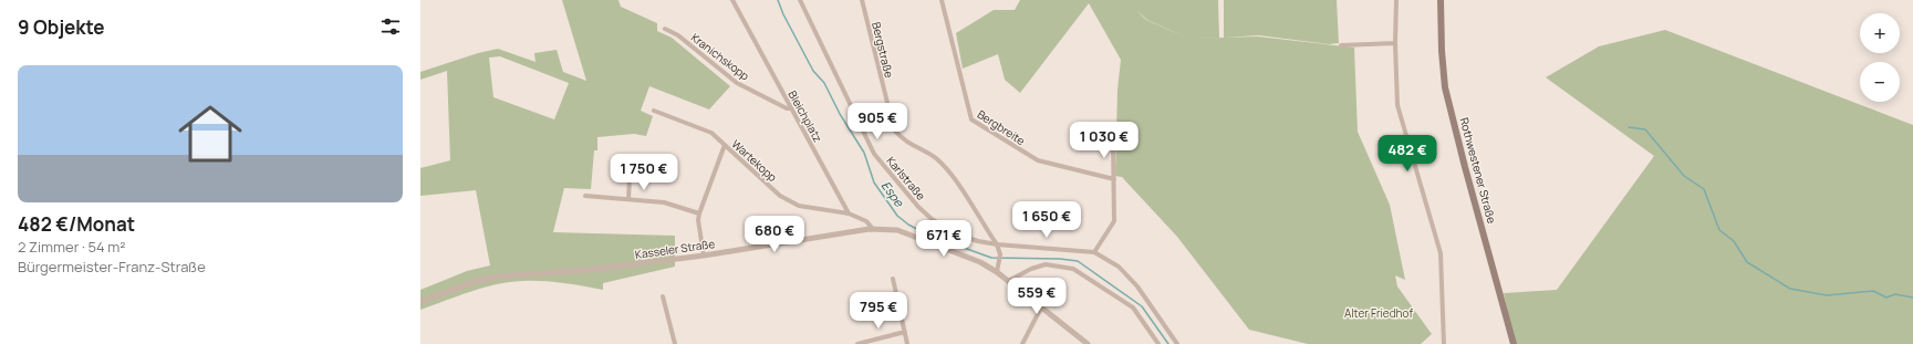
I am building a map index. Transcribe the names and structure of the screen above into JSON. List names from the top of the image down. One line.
{"streets":{"main road":["Rothwestener Straße"],"street":["Bergstraße","Kranichskopp","Bleichplatz","Bergbreite","Wartekopp","Karlstraße","Kasseler Straße"]},"crossings":[["Bergstraße","Karlstraße"],["Bergstraße","Kasseler Straße"],["Kranichskopp","Bleichplatz"],["Bleichplatz","Wartekopp"]],"water":["Espe"],"parks":["Alter Friedhof"],"page":{"heading":"9 Objekte","map_buttons":["+","−"],"list":[{"name":"482 €/Monat","note":"2 Zimmer · 54 m² · Bürgermeister-Franz-Straße"}],"price":["905 €","1 030 €","482 €","1 750 €","1 650 €","680 €","671 €","559 €","795 €"]}}
